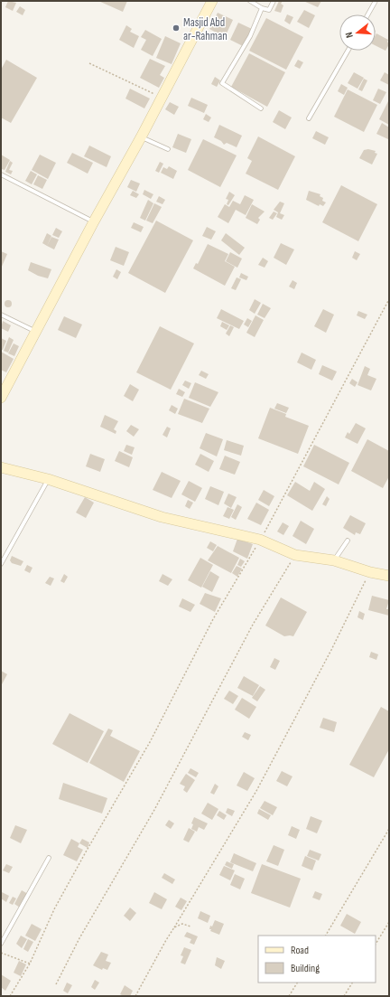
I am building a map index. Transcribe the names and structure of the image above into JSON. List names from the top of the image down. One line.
{"places":["Masjid Abd ar-Rahman"],"legend":["Road","Building"],"north":"left"}
